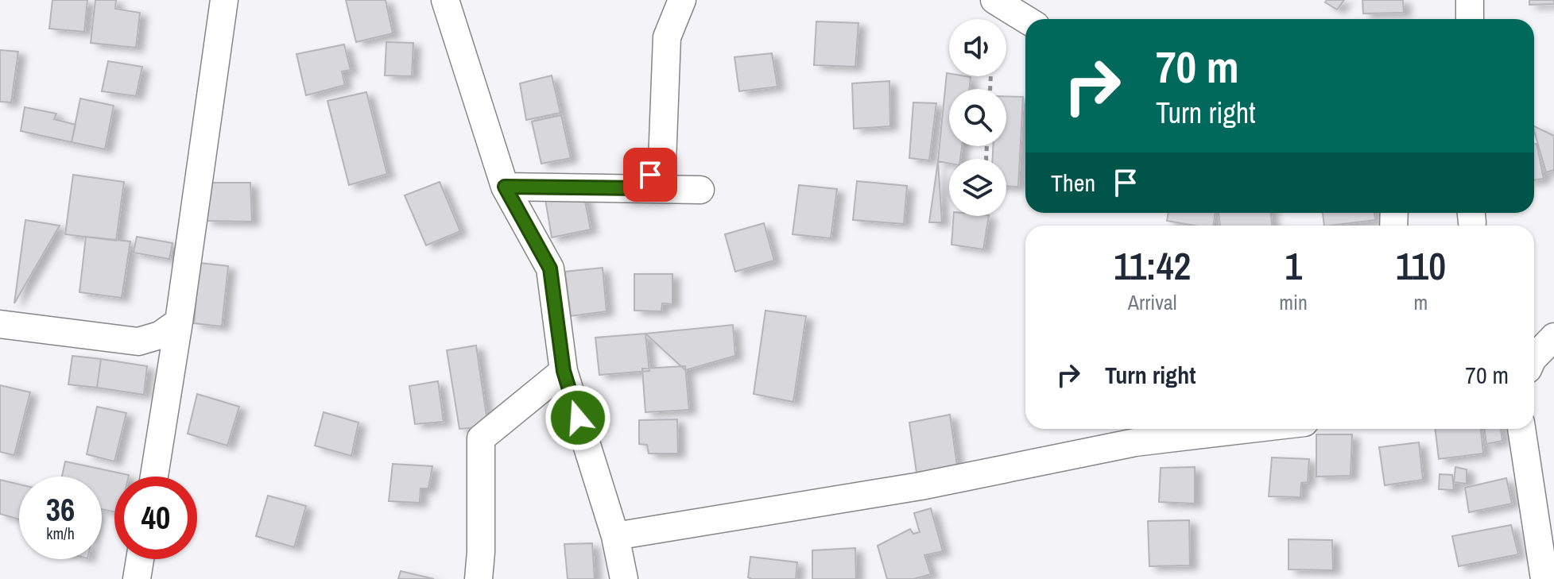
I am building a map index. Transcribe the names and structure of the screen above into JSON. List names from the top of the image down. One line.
{"page":{"turn":["70 m","Turn right"],"then":"Then","eta":["11:42","Arrival","1","min","110","m"],"list":[{"name":"Turn right","value":"70 m"}],"speed":"36 km/h","limit":"40"}}
